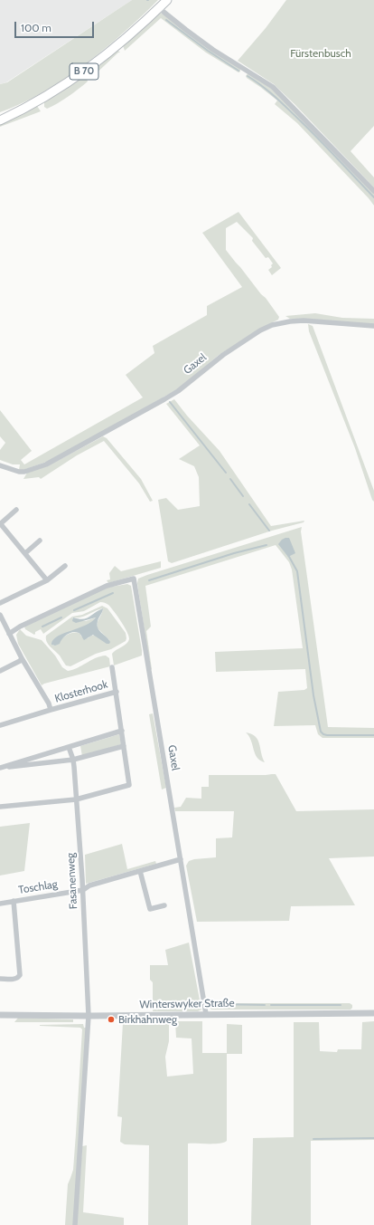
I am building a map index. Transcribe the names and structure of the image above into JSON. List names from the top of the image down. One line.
{"streets":{"main road":["B 70"],"street":["Gaxel","Klosterhook","Fasanenweg","Toschlag","Winterswyker Straße"]},"crossings":[["Gaxel","Toschlag"],["Gaxel","Winterswyker Straße"],["Klosterhook","Fasanenweg"],["Fasanenweg","Toschlag"],["Fasanenweg","Winterswyker Straße"]],"parks":["Fürstenbusch"],"places":["Birkhahnweg"],"scale_bar":"100 m"}
